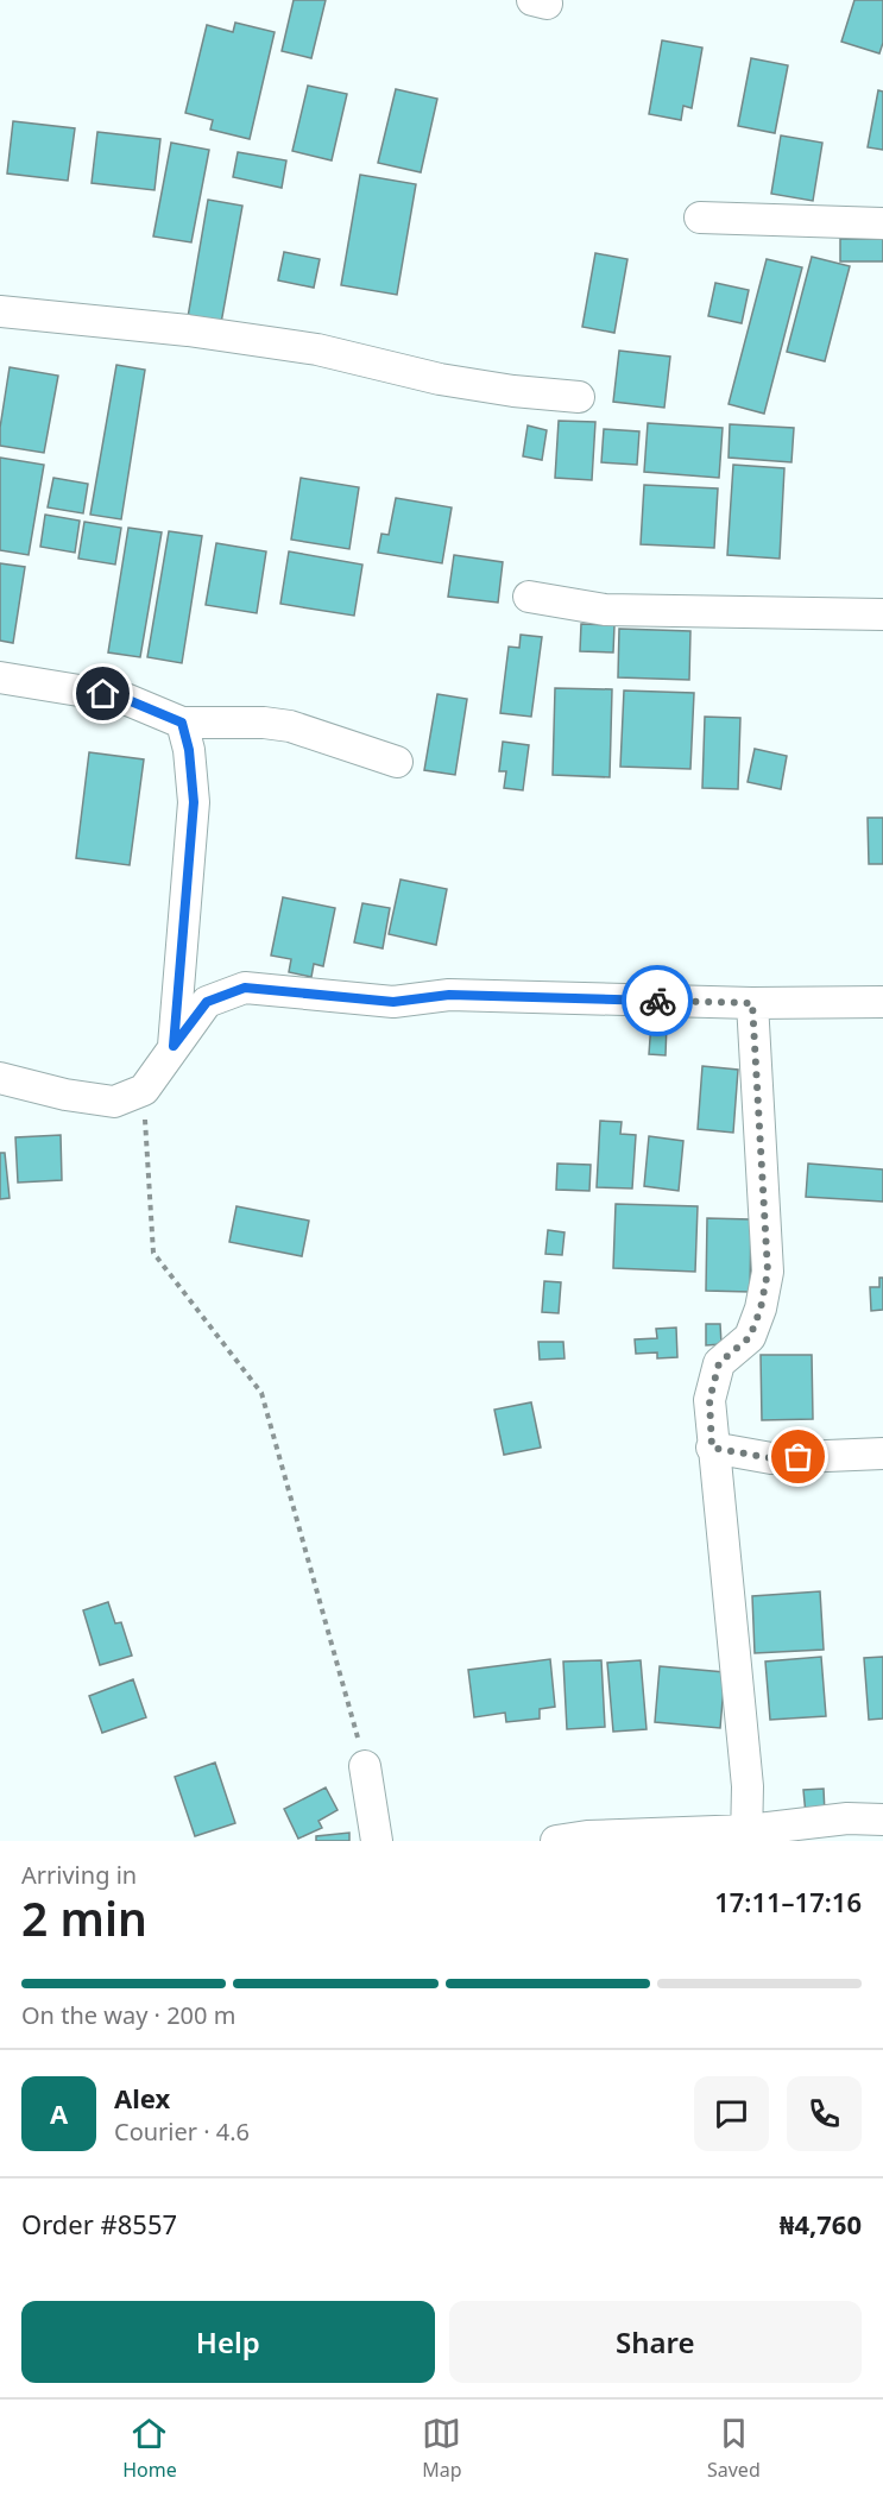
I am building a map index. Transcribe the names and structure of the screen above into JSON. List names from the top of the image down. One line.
{"page":{"heading":["2 min","Arriving in","17:11–17:16"],"panel":["Alex","Courier · 4.6","Order #8557","₦4,760"],"bar":"On the way · 200 m","round":"A","buttons":["Help","Share"],"tabs":["Home","Map","Saved"]}}
